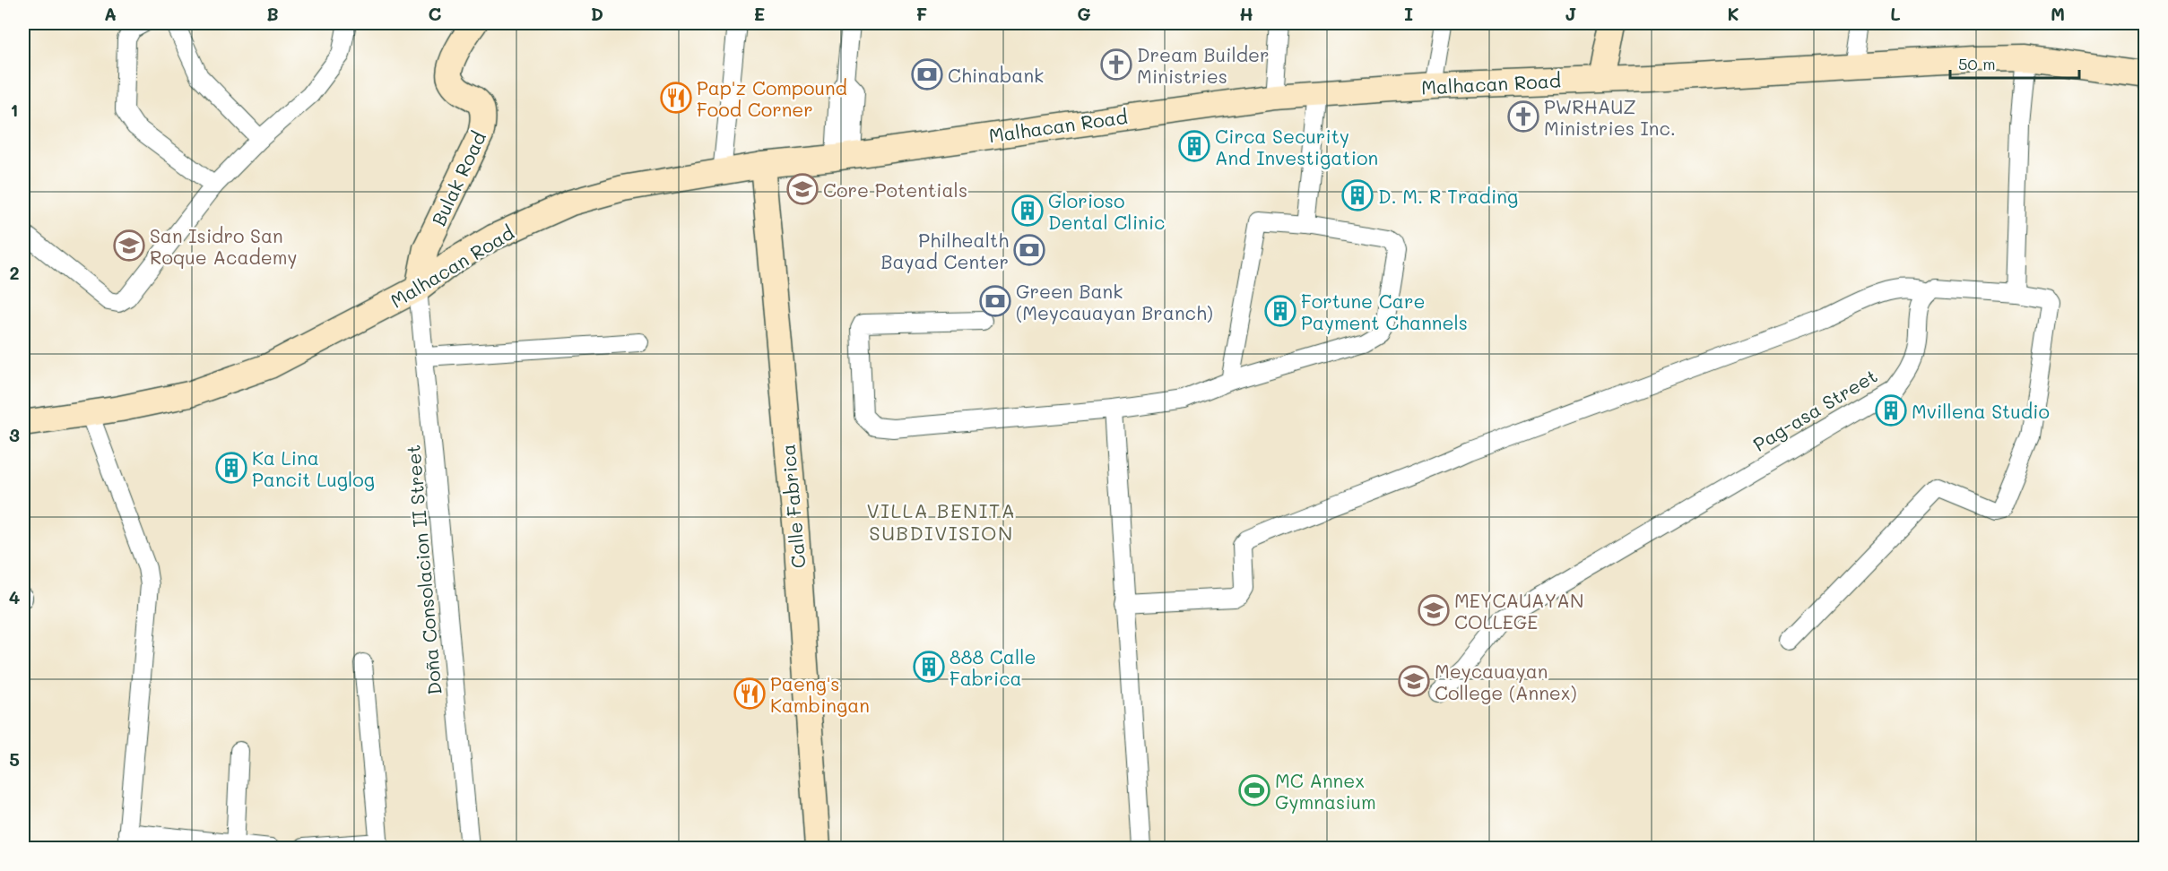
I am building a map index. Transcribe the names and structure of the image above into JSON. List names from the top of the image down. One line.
{"streets":{"main road":["Malhacan Road","Bulak Road","Calle Fabrica"],"street":["Pag-asa Street","Doña Consolacion II Street"]},"crossings":[["Malhacan Road","Bulak Road"],["Malhacan Road","Calle Fabrica"],["Malhacan Road","Doña Consolacion II Street"],["Bulak Road","Doña Consolacion II Street"]],"districts":["VILLA BENITA SUBDIVISION"],"places":{"church":["Dream Builder Ministries","PWRHAUZ Ministries Inc."],"bank":["Chinabank","Philhealth Bayad Center","Green Bank (Meycauayan Branch)"],"restaurant":["Pap'z Compound Food Corner","Paeng's Kambingan"],"building":["Circa Security And Investigation","D. M. R Trading","Glorioso Dental Clinic","Fortune Care Payment Channels","Mvillena Studio","Ka Lina Pancit Luglog","888 Calle Fabrica"],"school or university":["Core Potentials","San Isidro San Roque Academy","MEYCAUAYAN COLLEGE","Meycauayan College (Annex)"],"sports":["MC Annex Gymnasium"]},"scale_bar":"50 m","grid":{"columns":["A","B","C","D","E","F","G","H","I","J","K","L","M"],"rows":["1","2","3","4","5"]}}
